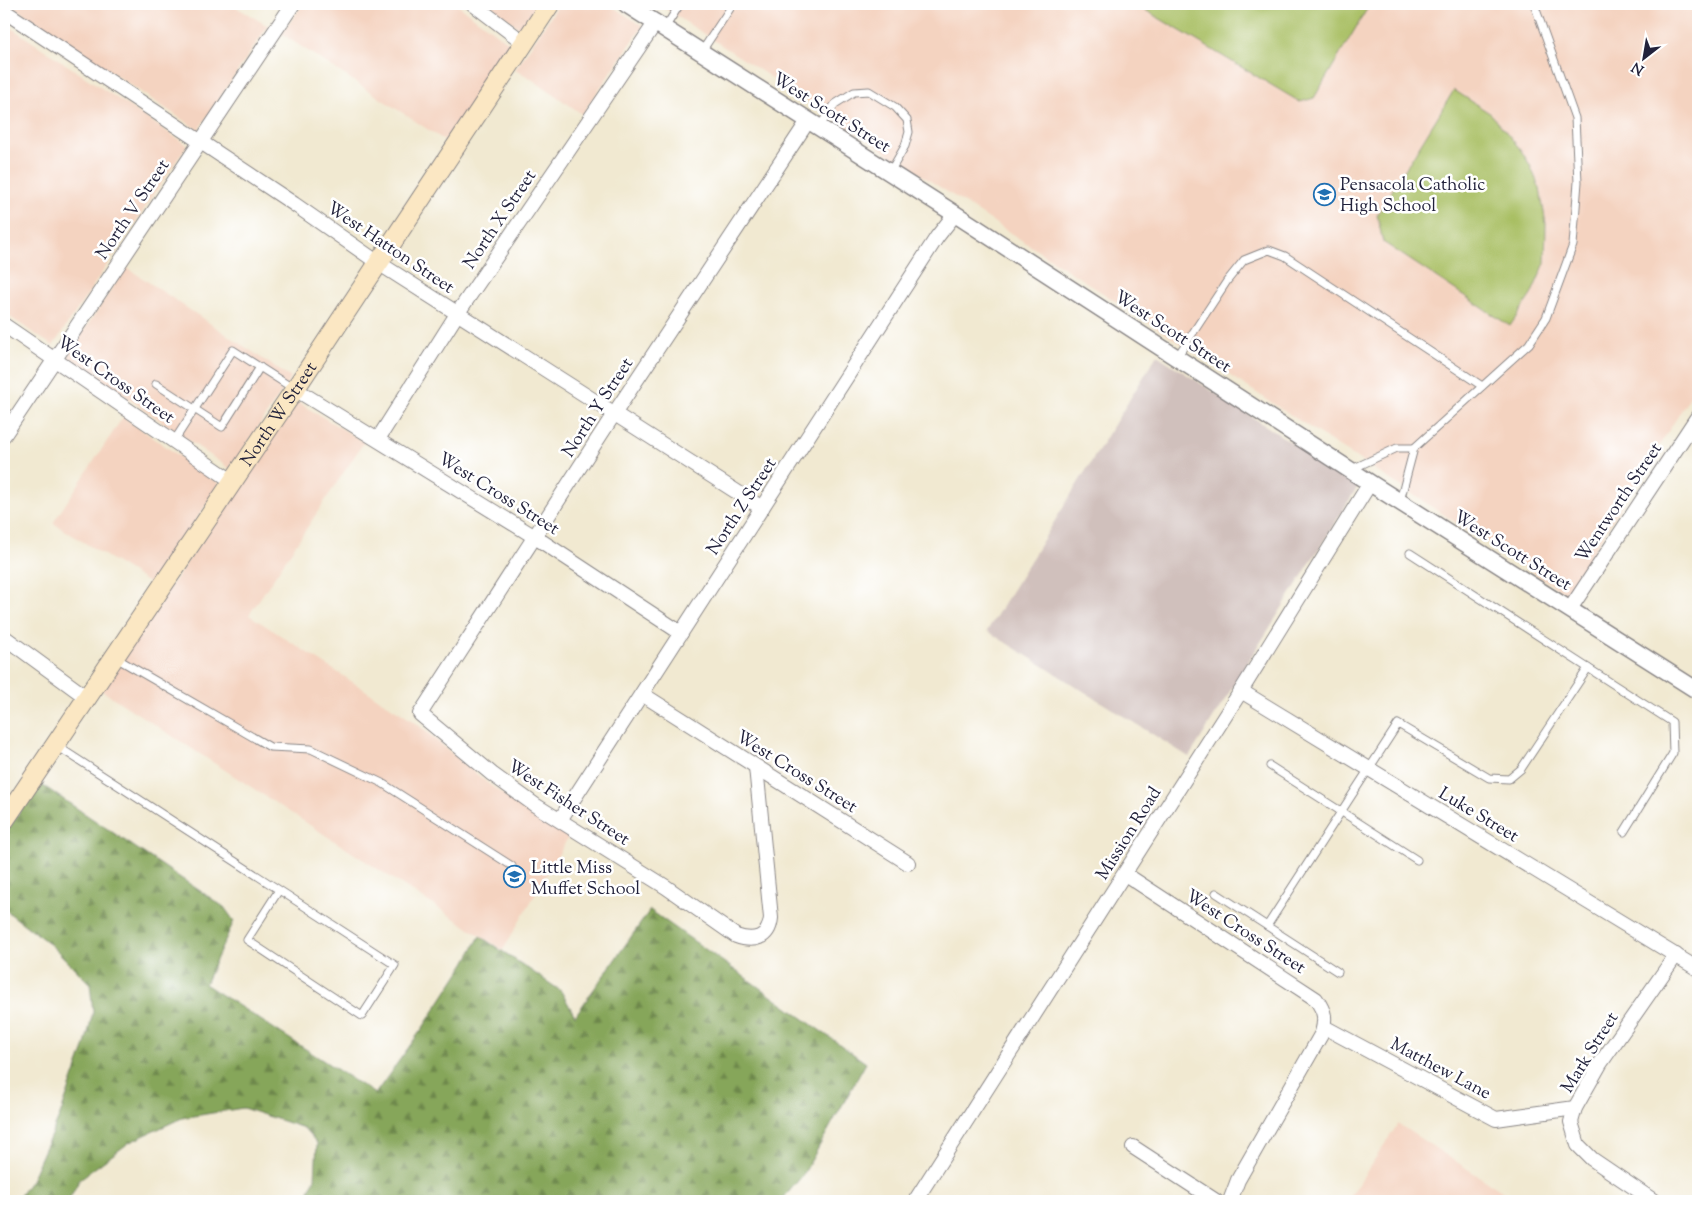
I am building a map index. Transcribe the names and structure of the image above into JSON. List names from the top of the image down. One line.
{"streets":{"main road":["North W Street"],"street":["West Scott Street","North V Street","North X Street","West Hatton Street","West Cross Street","North Y Street","Wentworth Street","North Z Street","West Fisher Street","Luke Street","Mission Road","Mark Street","Matthew Lane"]},"crossings":[["West Scott Street","North X Street"],["West Scott Street","North Y Street"],["West Scott Street","Wentworth Street"],["West Scott Street","North Z Street"],["West Scott Street","Mission Road"],["North V Street","West Hatton Street"],["North V Street","West Cross Street"],["North X Street","West Hatton Street"],["North X Street","West Cross Street"],["West Hatton Street","North Y Street"],["West Hatton Street","North W Street"],["West Hatton Street","North Z Street"],["West Cross Street","North Y Street"],["West Cross Street","North W Street"],["West Cross Street","North Z Street"],["West Cross Street","West Fisher Street"],["West Cross Street","Mission Road"],["West Cross Street","Matthew Lane"],["North Y Street","West Fisher Street"],["North Z Street","West Fisher Street"],["Luke Street","Mission Road"],["Luke Street","Mark Street"],["Mark Street","Matthew Lane"]],"places":{"school or university":["Pensacola Catholic High School","Little Miss Muffet School"]},"north":"bottom left"}
